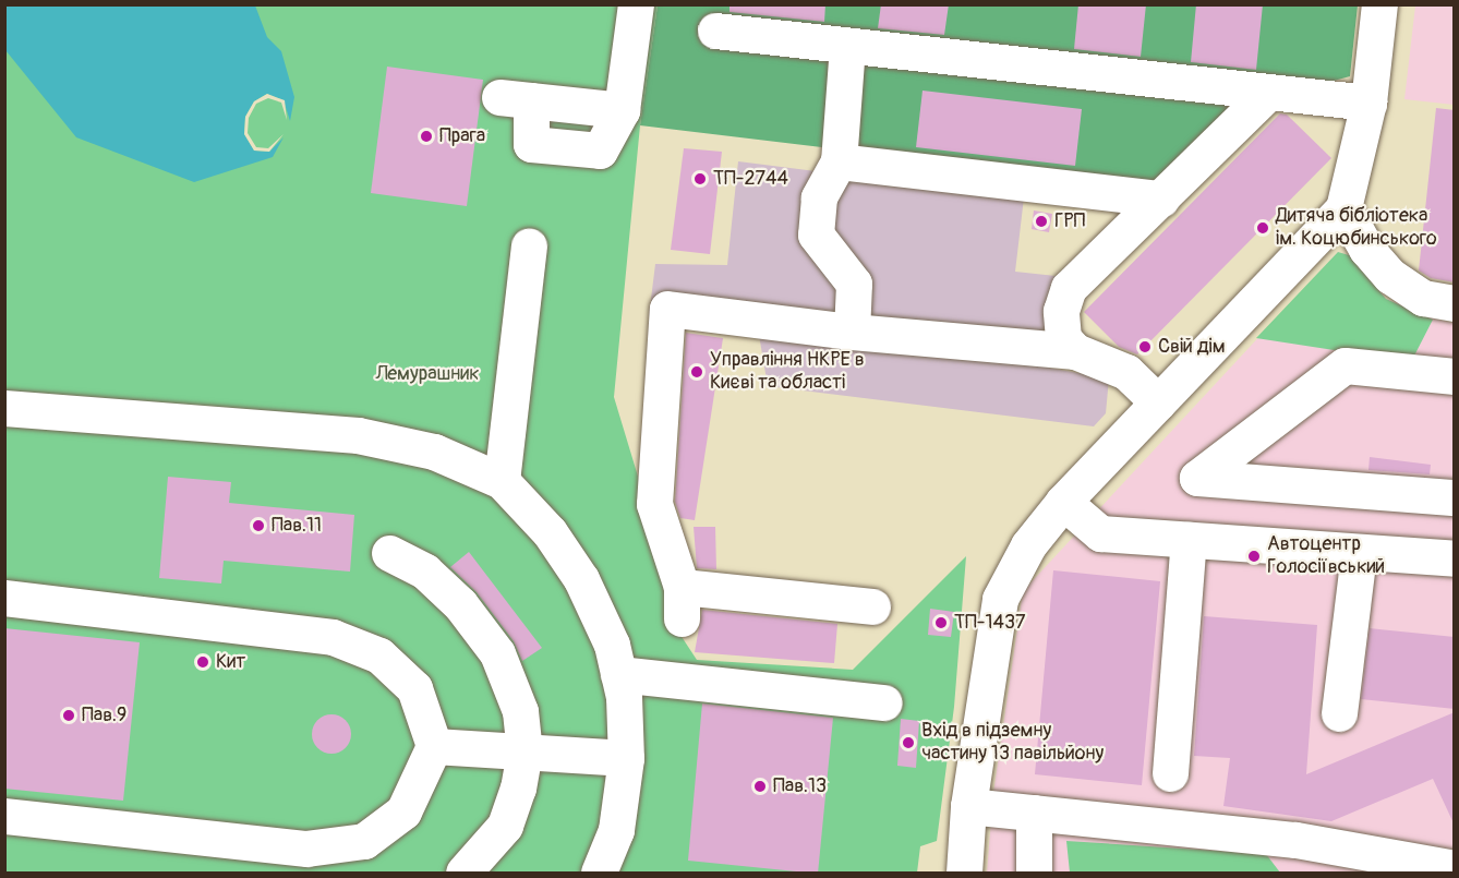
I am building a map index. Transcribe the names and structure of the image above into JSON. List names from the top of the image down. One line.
{"parks":["Лемурашник"],"places":["Прага","ТП-2744","ГРП","Дитяча бібліотека ім. Коцюбинського","Свій дім","Управління НКРЕ в Києві та області","Пав.11","Автоцентр Голосіївський","ТП-1437","Кит","Пав.9","Вхід в підземну частину 13 павільйону","Пав.13"]}
